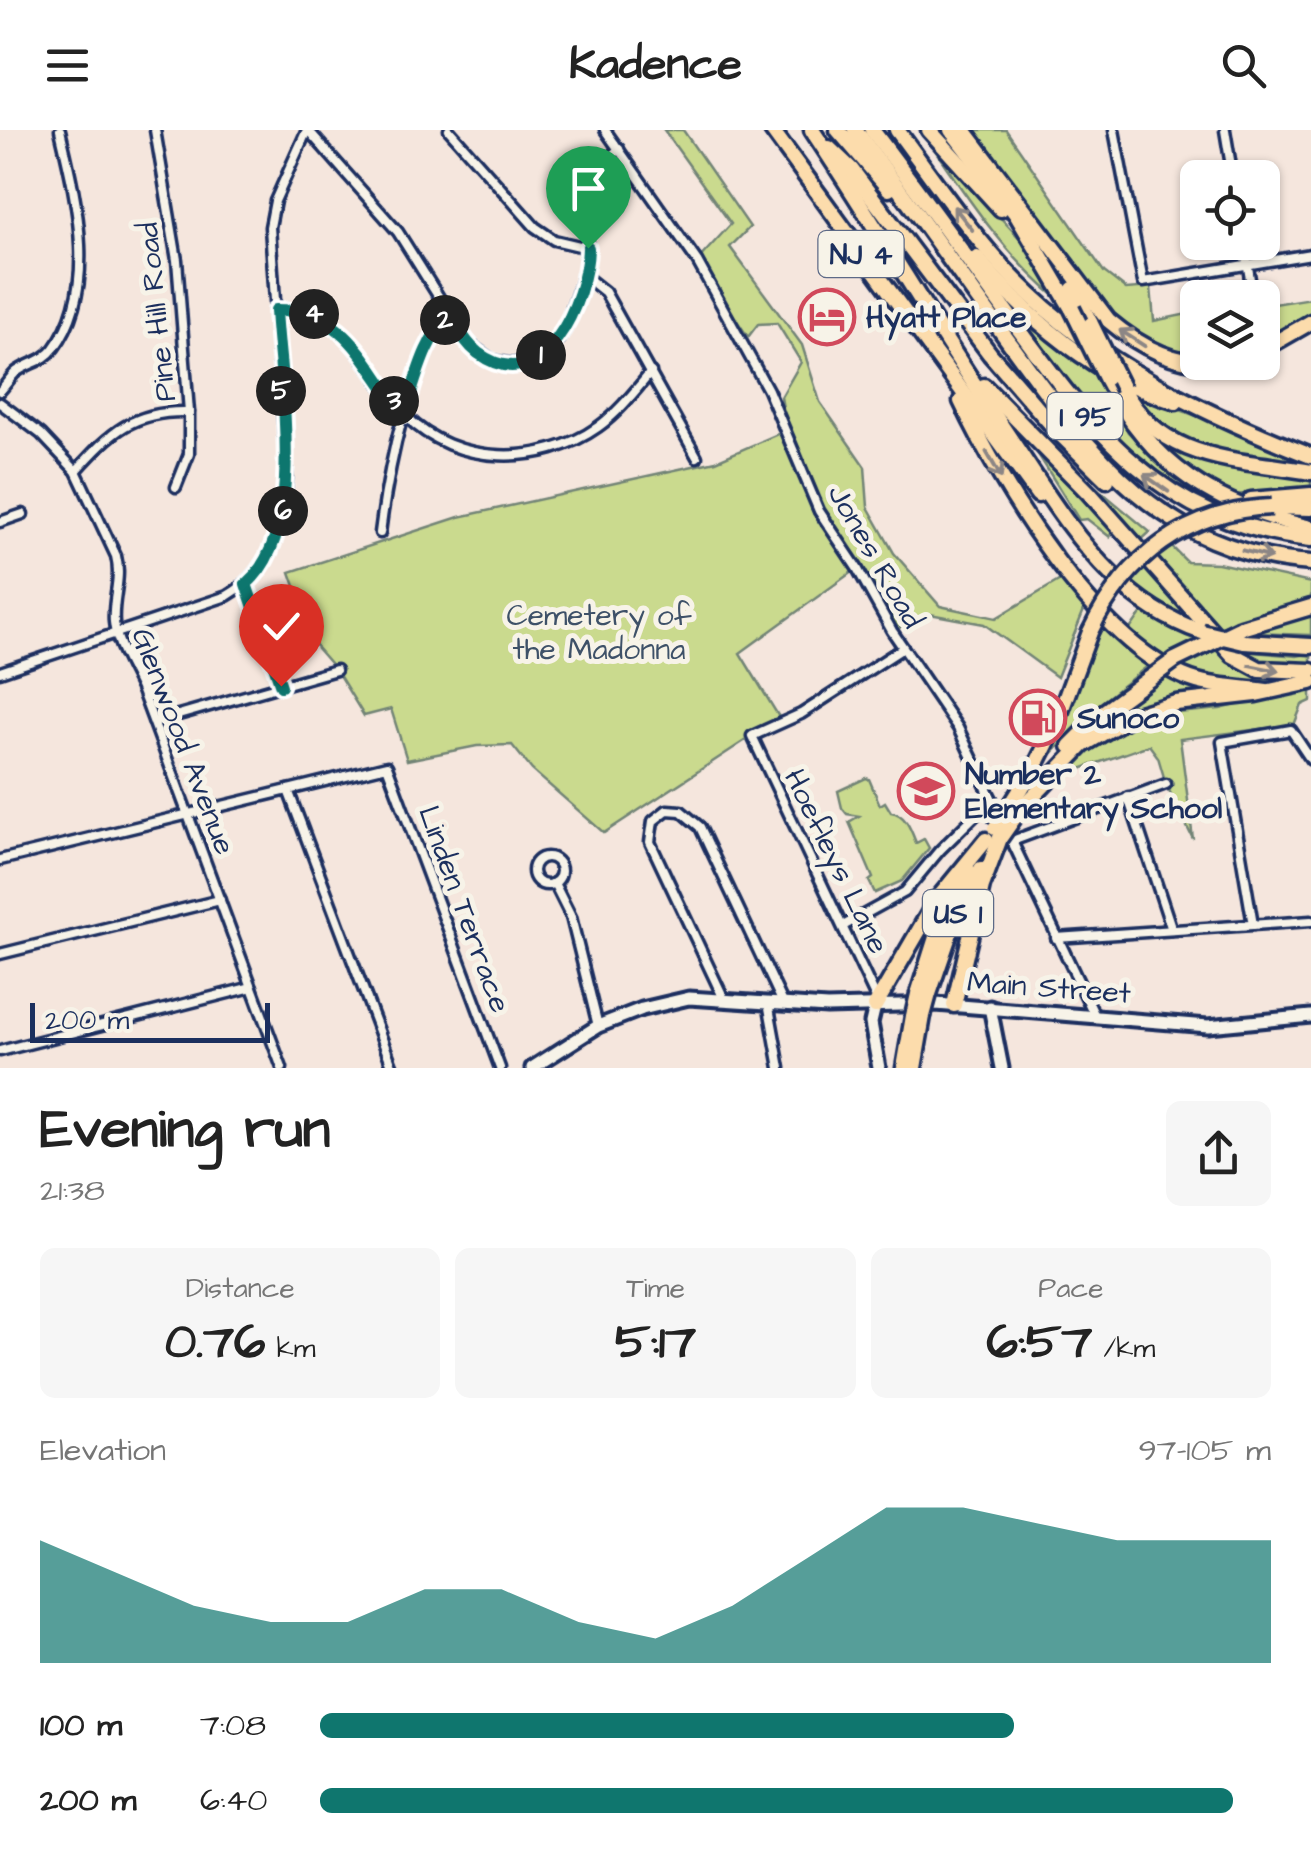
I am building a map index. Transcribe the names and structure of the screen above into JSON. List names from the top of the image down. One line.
{"streets":{"highway":["NJ 4","I 95","US 1"],"main road":["Main Street"],"street":["Pine Hill Road","Jones Road","Glenwood Avenue","Hoefleys Lane","Linden Terrace"]},"crossings":[["Jones Road","Hoefleys Lane"],["Jones Road","US 1"],["Jones Road","Main Street"],["Hoefleys Lane","Main Street"]],"parks":["Cemetery of the Madonna"],"places":{"hotel":["Hyatt Place"],"fuel station":["Sunoco"],"school or university":["Number 2 Elementary School"]},"scale_bar":"200 m","page":{"header":"Kadence","pins":["4","2","1","5","3","6"],"scale":"200 m","heading":["Evening run","21:38"],"stats":[["Distance","0.76 km"],["Time","5:17"],["Pace","6:57 /km"]],"chart":["Elevation","97–105 m"],"list":[{"name":"100 m","note":"7:08"},{"name":"200 m","note":"6:40"}]}}
